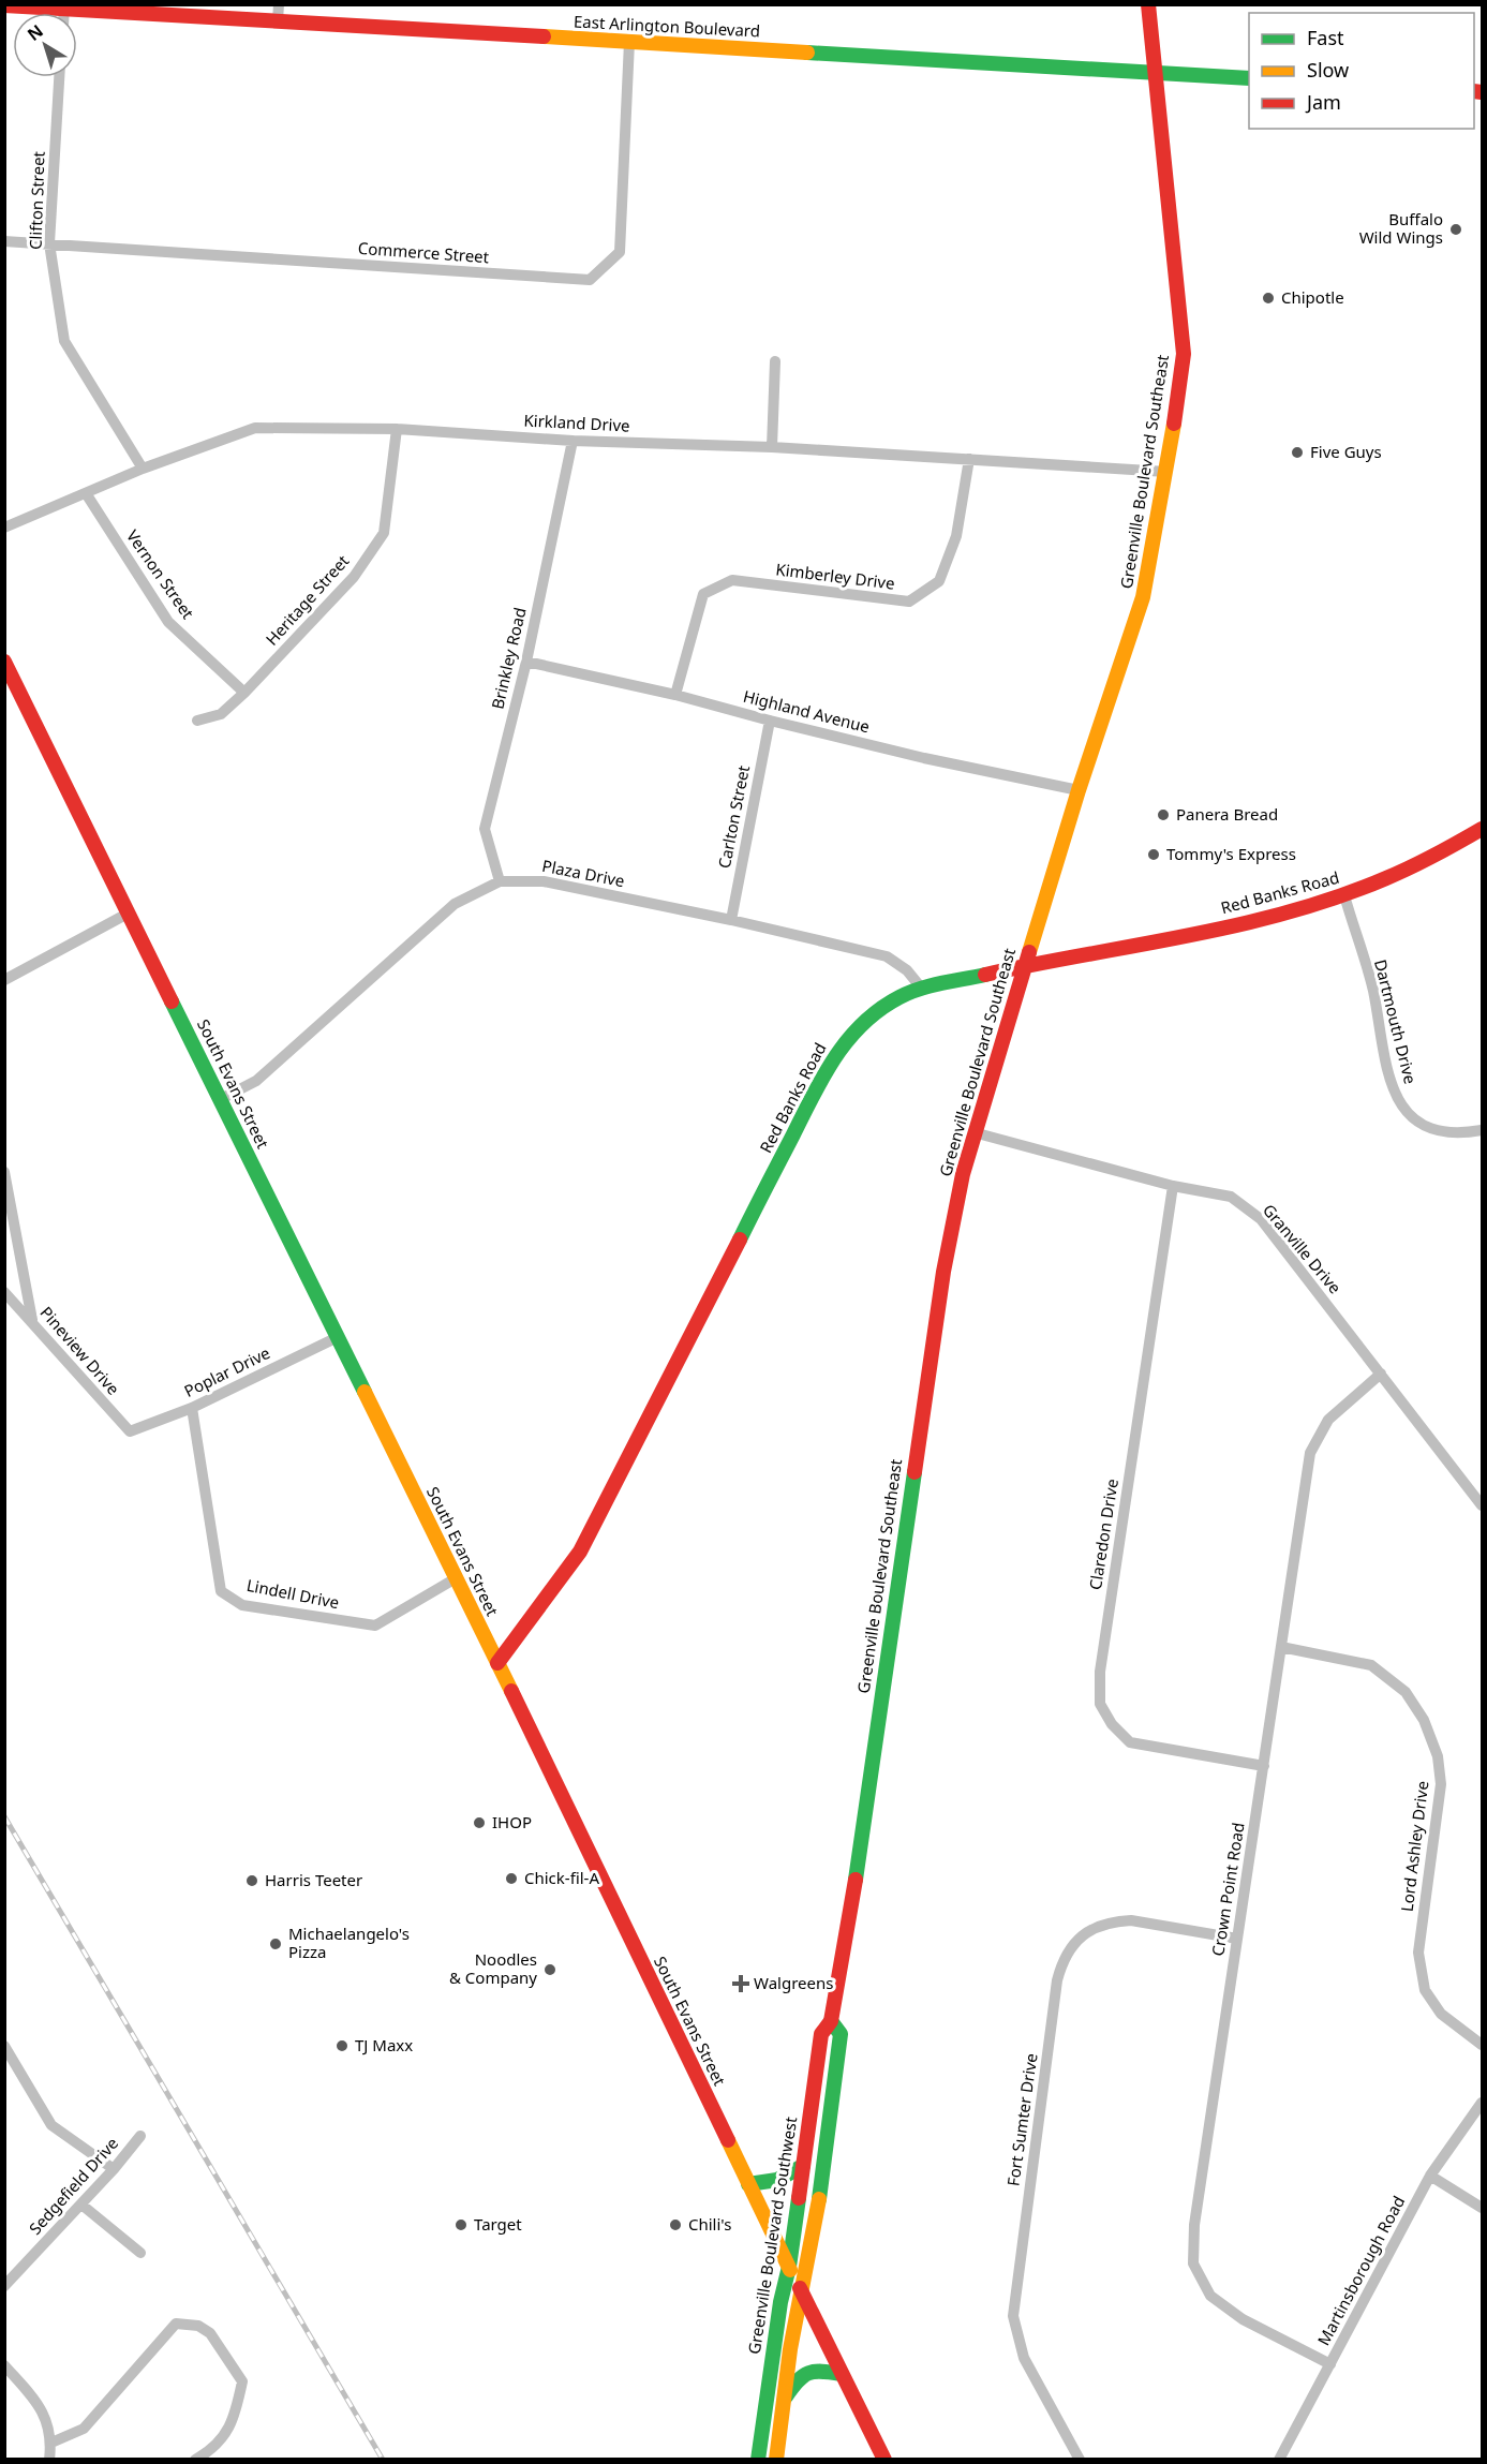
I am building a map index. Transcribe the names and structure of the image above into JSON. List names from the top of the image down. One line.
{"streets":{"main road":["East Arlington Boulevard","Greenville Boulevard Southeast","Red Banks Road","South Evans Street","Greenville Boulevard Southwest"],"street":["Clifton Street","Commerce Street","Kirkland Drive","Vernon Street","Kimberley Drive","Heritage Street","Brinkley Road","Highland Avenue","Carlton Street","Plaza Drive","Dartmouth Drive","Granville Drive","Pineview Drive","Poplar Drive","Claredon Drive","Lindell Drive","Lord Ashley Drive","Crown Point Road","Fort Sumter Drive","Sedgefield Drive","Martinsborough Road"]},"crossings":[["East Arlington Boulevard","Commerce Street"],["East Arlington Boulevard","Greenville Boulevard Southeast"],["Clifton Street","Commerce Street"],["Clifton Street","Kirkland Drive"],["Kirkland Drive","Greenville Boulevard Southeast"],["Kirkland Drive","Vernon Street"],["Kirkland Drive","Kimberley Drive"],["Kirkland Drive","Heritage Street"],["Kirkland Drive","Brinkley Road"],["Greenville Boulevard Southeast","Highland Avenue"],["Greenville Boulevard Southeast","Red Banks Road"],["Greenville Boulevard Southeast","South Evans Street"],["Greenville Boulevard Southeast","Granville Drive"],["Greenville Boulevard Southeast","Greenville Boulevard Southwest"],["Vernon Street","Heritage Street"],["Kimberley Drive","Highland Avenue"],["Brinkley Road","Highland Avenue"],["Brinkley Road","Plaza Drive"],["Highland Avenue","Carlton Street"],["Carlton Street","Plaza Drive"],["Plaza Drive","Red Banks Road"],["Plaza Drive","South Evans Street"],["Red Banks Road","Dartmouth Drive"],["Red Banks Road","South Evans Street"],["South Evans Street","Poplar Drive"],["South Evans Street","Lindell Drive"],["South Evans Street","Greenville Boulevard Southwest"],["Granville Drive","Claredon Drive"],["Granville Drive","Crown Point Road"],["Pineview Drive","Poplar Drive"],["Poplar Drive","Lindell Drive"],["Claredon Drive","Crown Point Road"],["Lord Ashley Drive","Crown Point Road"],["Crown Point Road","Fort Sumter Drive"],["Crown Point Road","Martinsborough Road"]],"places":{"other":["Buffalo Wild Wings","Chipotle","Five Guys","Panera Bread","Tommy's Express","IHOP","Chick-fil-A","Harris Teeter","Michaelangelo's Pizza","Noodles & Company","TJ Maxx","Target","Chili's"],"health":["Walgreens"]},"legend":["Fast","Slow","Jam"],"north":"top left"}
